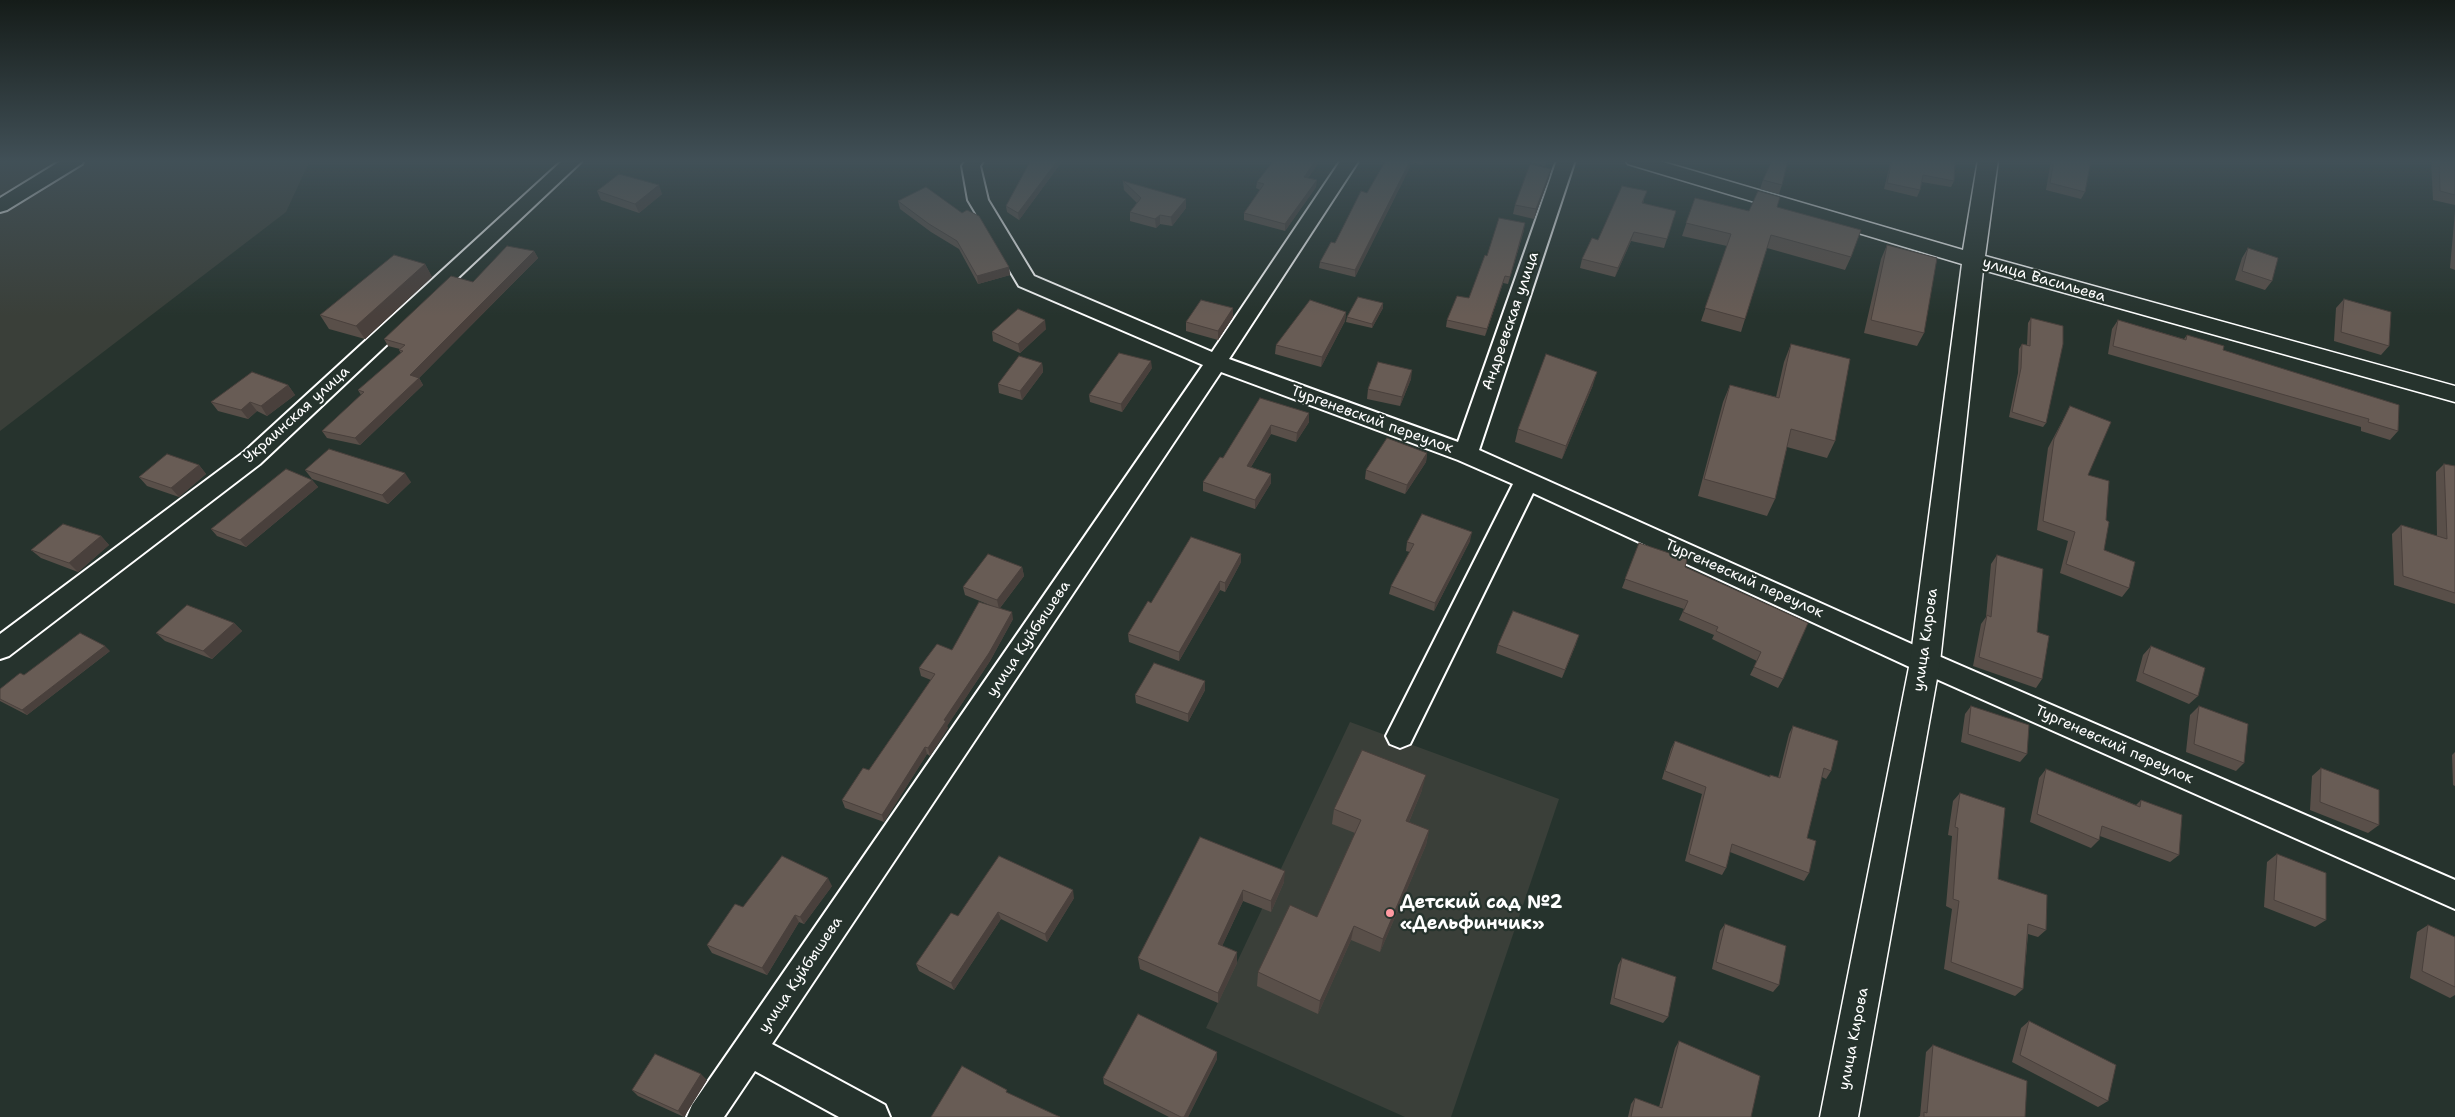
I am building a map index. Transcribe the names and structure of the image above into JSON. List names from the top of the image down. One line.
{"streets":{"street":["улица Васильева","Андреевская улица","Украинская улица","Тургеневский переулок","улица Куйбышева","улица Кирова"]},"crossings":[["улица Васильева","улица Кирова"],["Андреевская улица","Тургеневский переулок"],["Тургеневский переулок","улица Куйбышева"],["Тургеневский переулок","улица Кирова"]],"places":["Детский сад №2 «Дельфинчик»"]}
